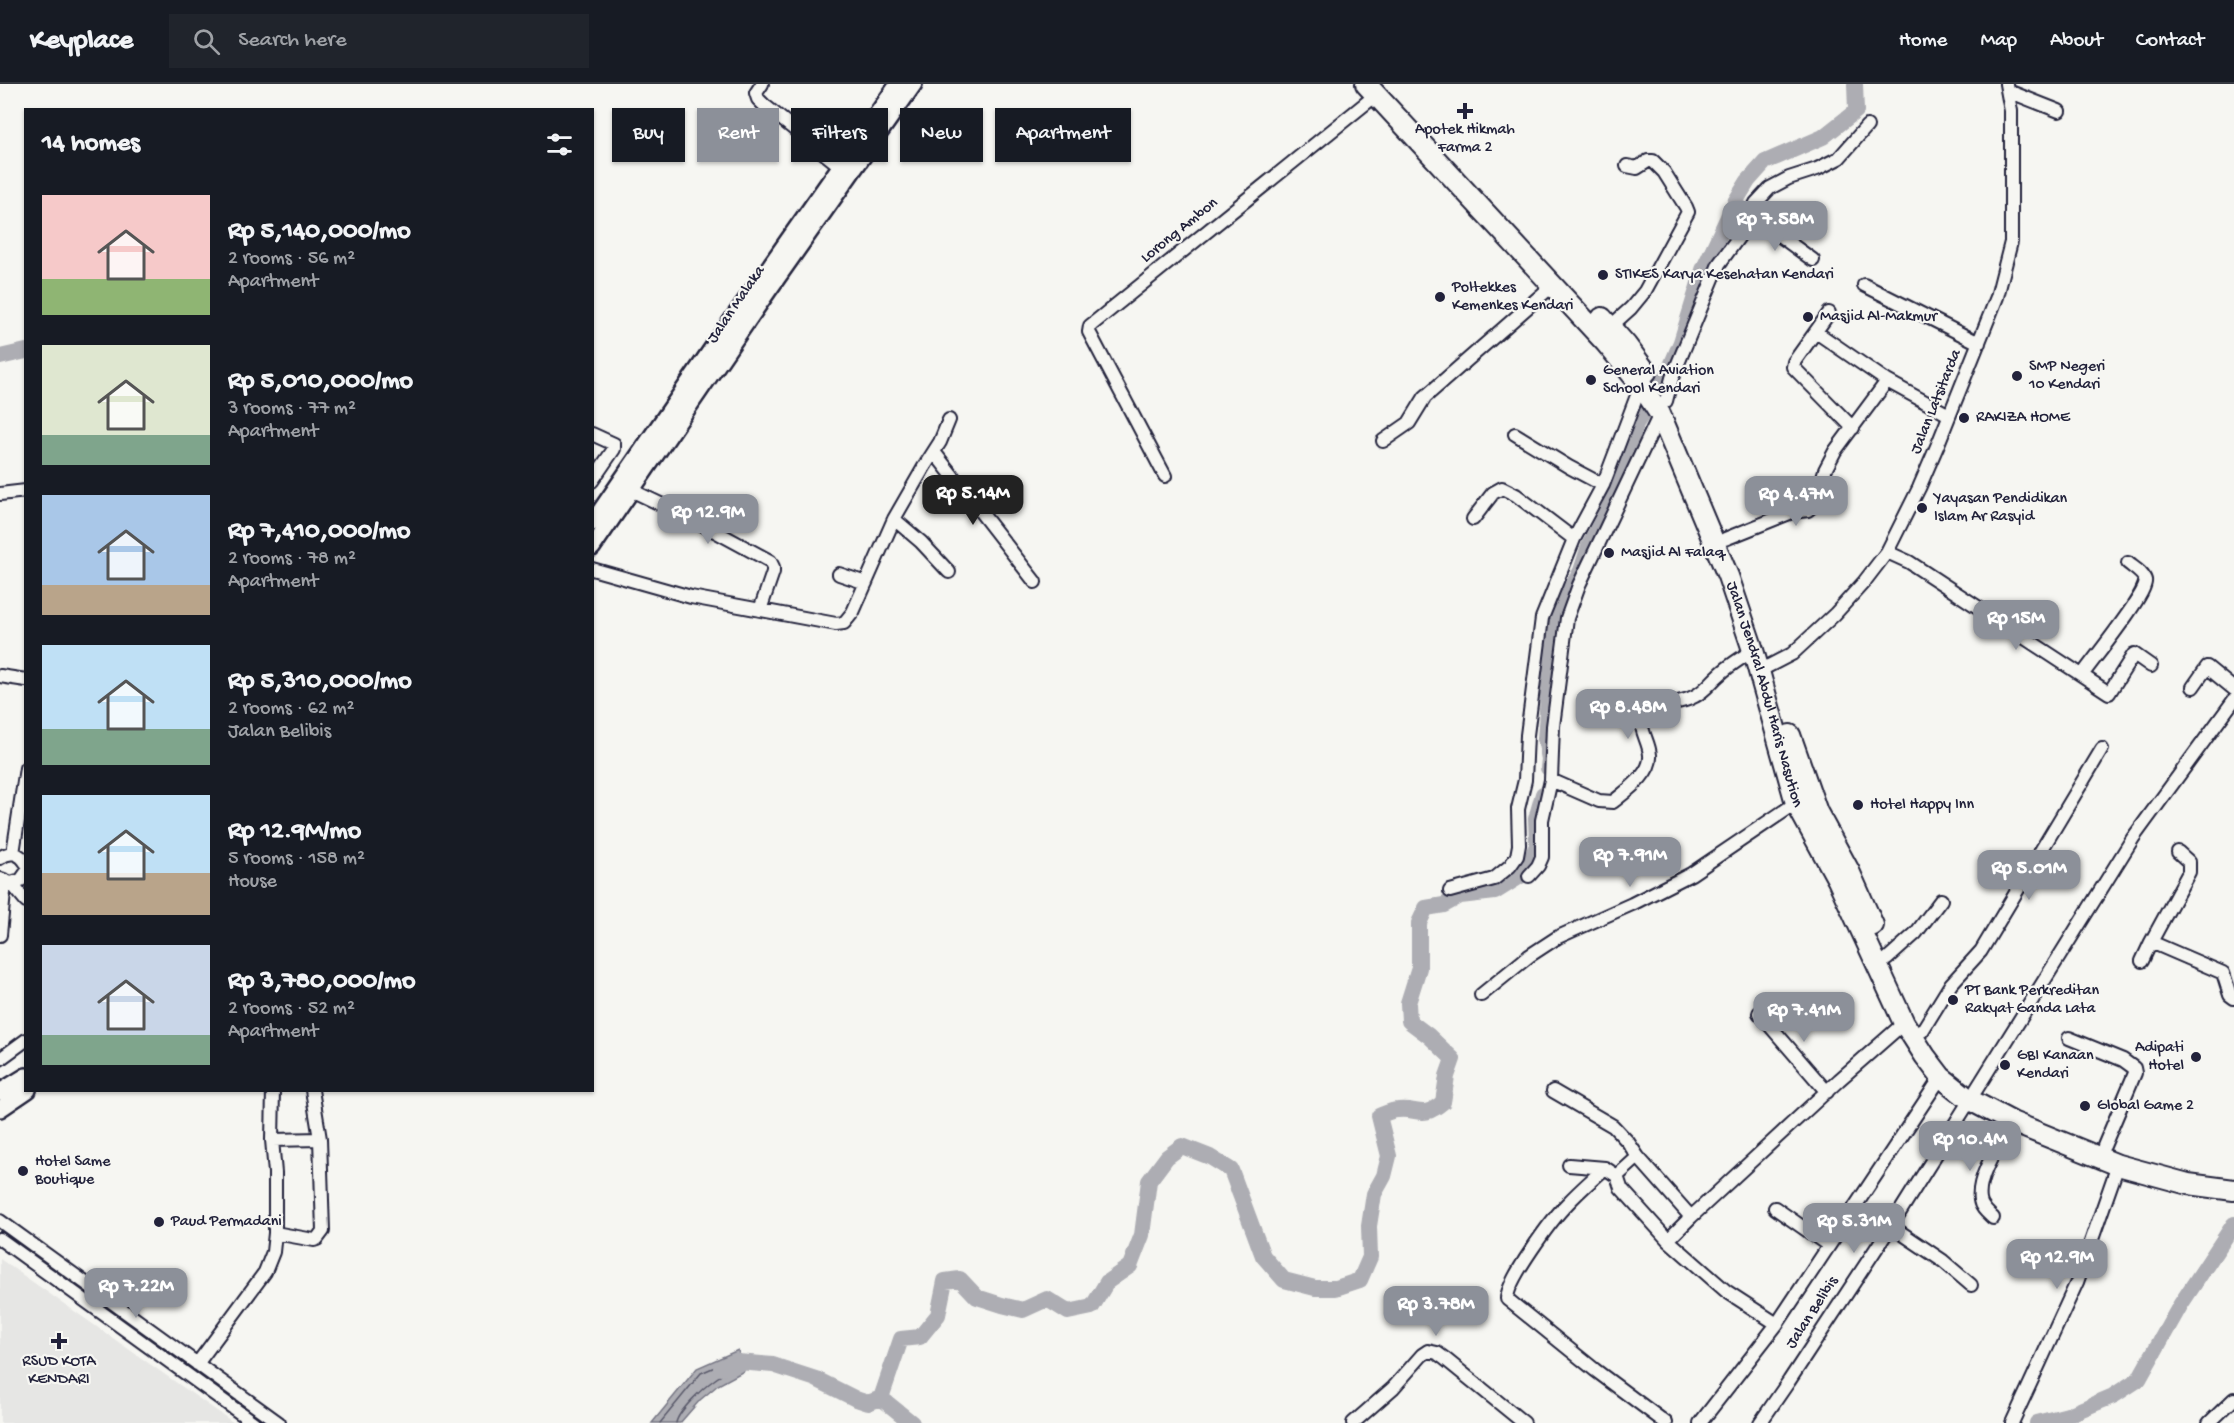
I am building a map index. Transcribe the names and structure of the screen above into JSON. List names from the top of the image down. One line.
{"streets":{"highway":["Jalan Jendral Abdul Haris Nasution"],"street":["Lorong Ambon","Jalan Malaka","Jalan Latsitarda","Jalan Belibis"]},"crossings":[["Lorong Ambon","Jalan Jendral Abdul Haris Nasution"],["Jalan Latsitarda","Jalan Jendral Abdul Haris Nasution"],["Jalan Jendral Abdul Haris Nasution","Jalan Belibis"]],"places":{"health":["Apotek Hikmah Farma 2","RSUD KOTA KENDARI"],"other":["STIKES Karya Kesehatan Kendari","Poltekkes Kemenkes Kendari","Masjid Al-Makmur","SMP Negeri 10 Kendari","General Aviation School Kendari","RAKIZA HOME","Yayasan Pendidikan Islam Ar Rasyid","Masjid Al Falaq","Hotel Happy Inn","PT Bank Perkreditan Rakyat Ganda Lata","Adipati Hotel","GBI Kanaan Kendari","Global Game 2","Hotel Same Boutique","Paud Permadani"]},"page":{"header":"Keyplace","search":"Search here","nav":["Home","Map","About","Contact"],"chip":["Buy","Rent","Filters","New","Apartment"],"heading":"14 homes","list":[{"name":"Rp 5,140,000/mo","note":"2 rooms · 56 m² · Apartment"},{"name":"Rp 5,010,000/mo","note":"3 rooms · 77 m² · Apartment"},{"name":"Rp 7,410,000/mo","note":"2 rooms · 78 m² · Apartment"},{"name":"Rp 5,310,000/mo","note":"2 rooms · 62 m² · Jalan Belibis"},{"name":"Rp 12.9M/mo","note":"5 rooms · 158 m² · House"},{"name":"Rp 3,780,000/mo","note":"2 rooms · 52 m² · Apartment"}],"price":["Rp 7.58M","Rp 5.14M","Rp 4.47M","Rp 12.9M","Rp 15M","Rp 8.48M","Rp 7.91M","Rp 5.01M","Rp 7.41M","Rp 10.4M","Rp 5.31M","Rp 12.9M","Rp 7.22M","Rp 3.78M"]}}
